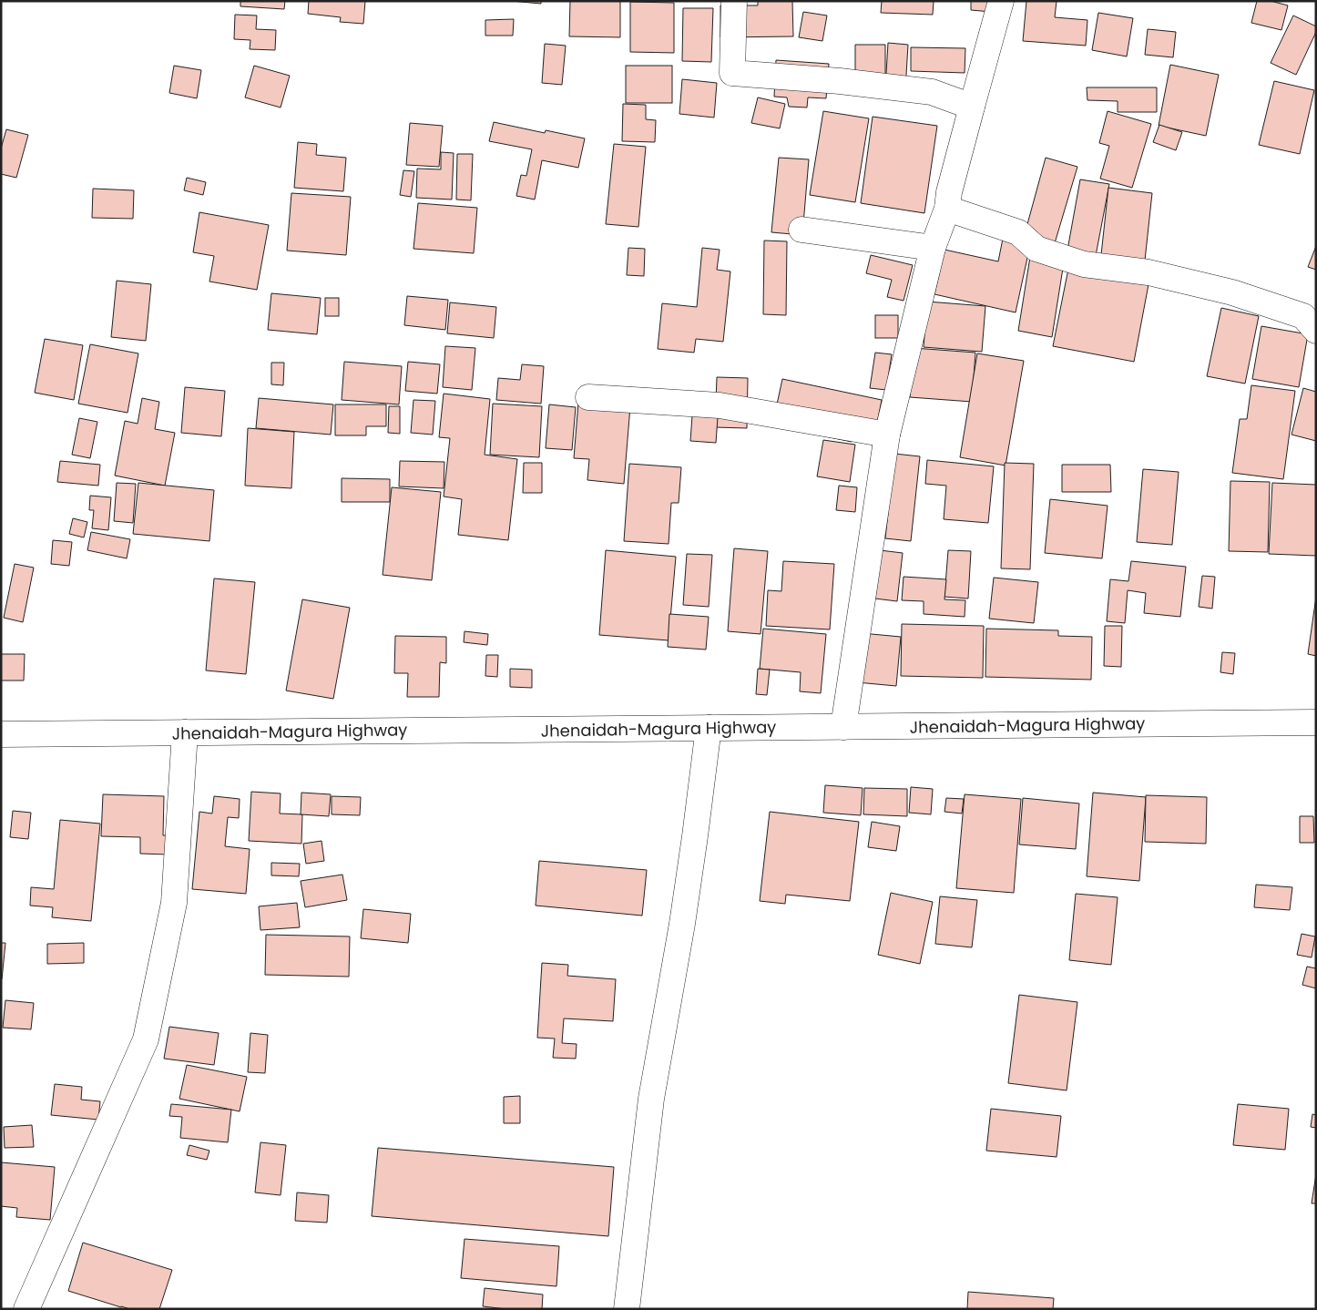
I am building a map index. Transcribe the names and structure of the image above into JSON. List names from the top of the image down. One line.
{"streets":{"main road":["Jhenaidah-Magura Highway"]}}
